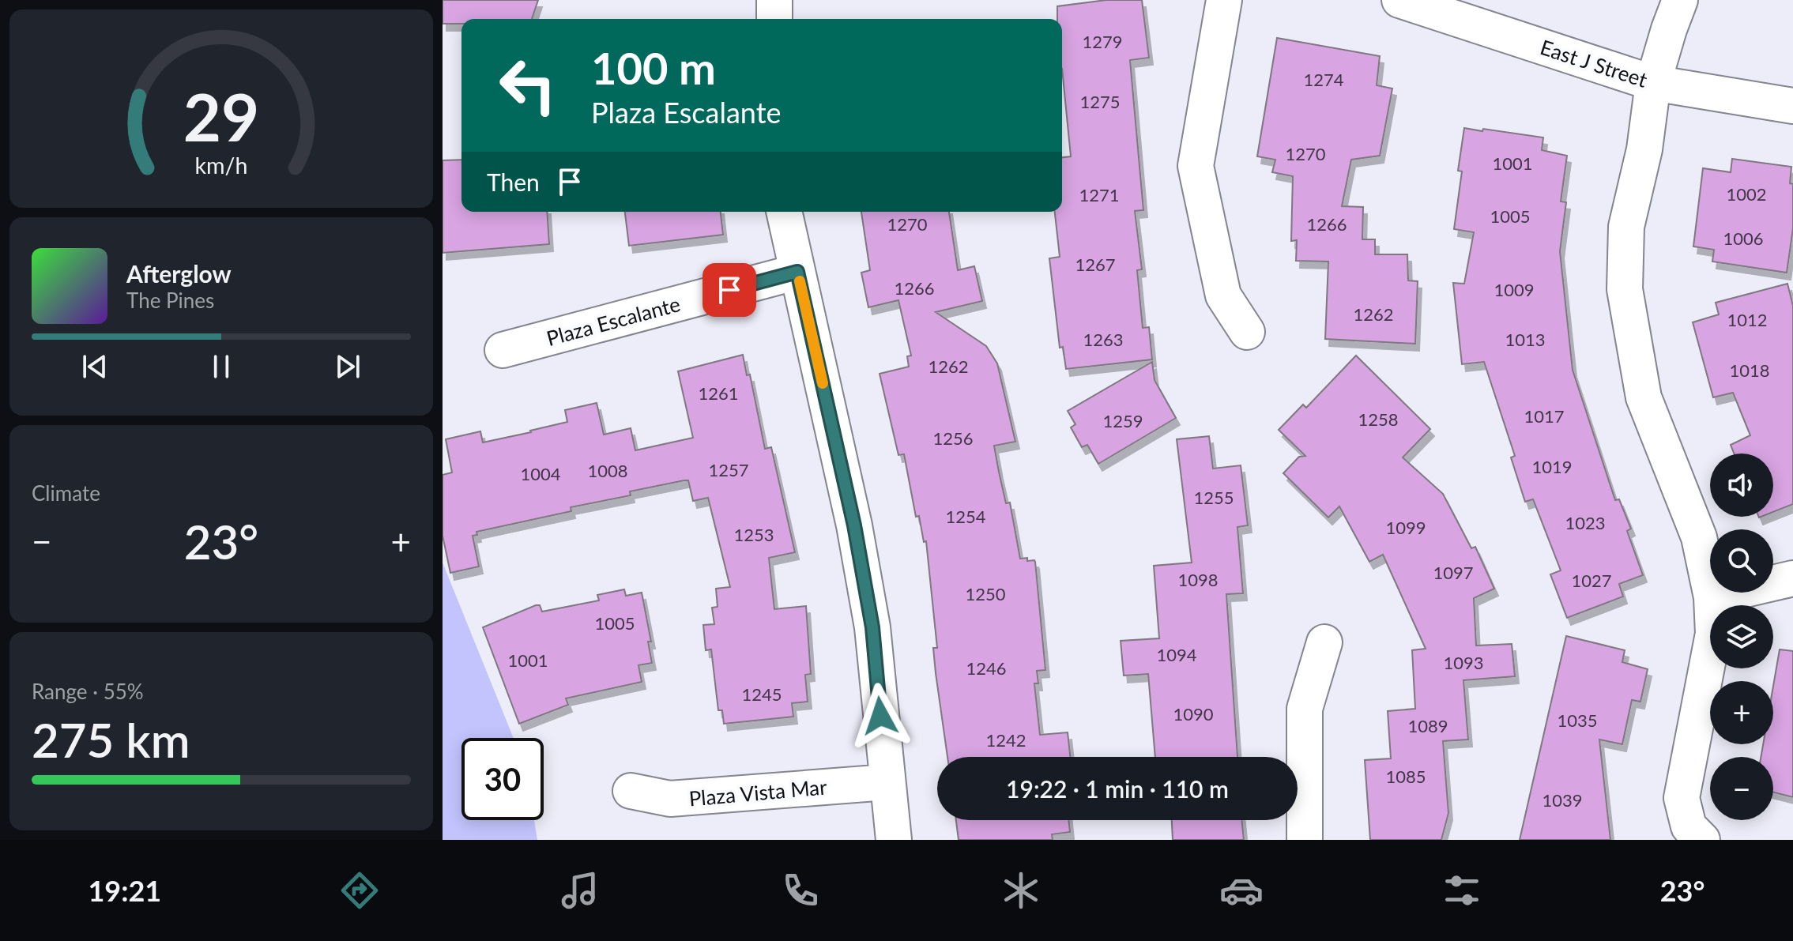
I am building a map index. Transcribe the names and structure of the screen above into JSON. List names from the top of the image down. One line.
{"streets":{"street":["East J Street","Plaza Escalante","Plaza Vista Mar"]},"house_numbers":["1279","1274","1275","1270","1001","1002","1271","1005","1270","1266","1006","1267","1266","1009","1262","1012","1263","1013","1262","1018","1261","1017","1258","1259","1256","1019","1257","1008","1004","1255","1254","1023","1099","1253","1097","1098","1027","1250","1005","1094","1001","1093","1246","1245","1090","1035","1089","1242","1085","1039"],"page":{"turn":["100 m","Plaza Escalante"],"then":"Then","song":["Afterglow","The Pines"],"tile":["Climate",["Range · 55%","275 km"]],"map_buttons":["+","−"],"heat":["−","23°","+"],"limit":"30","trip":"19:22 · 1 min · 110 m","tabs":["19:21","23°"],"gauge":["29","km/h"]}}
